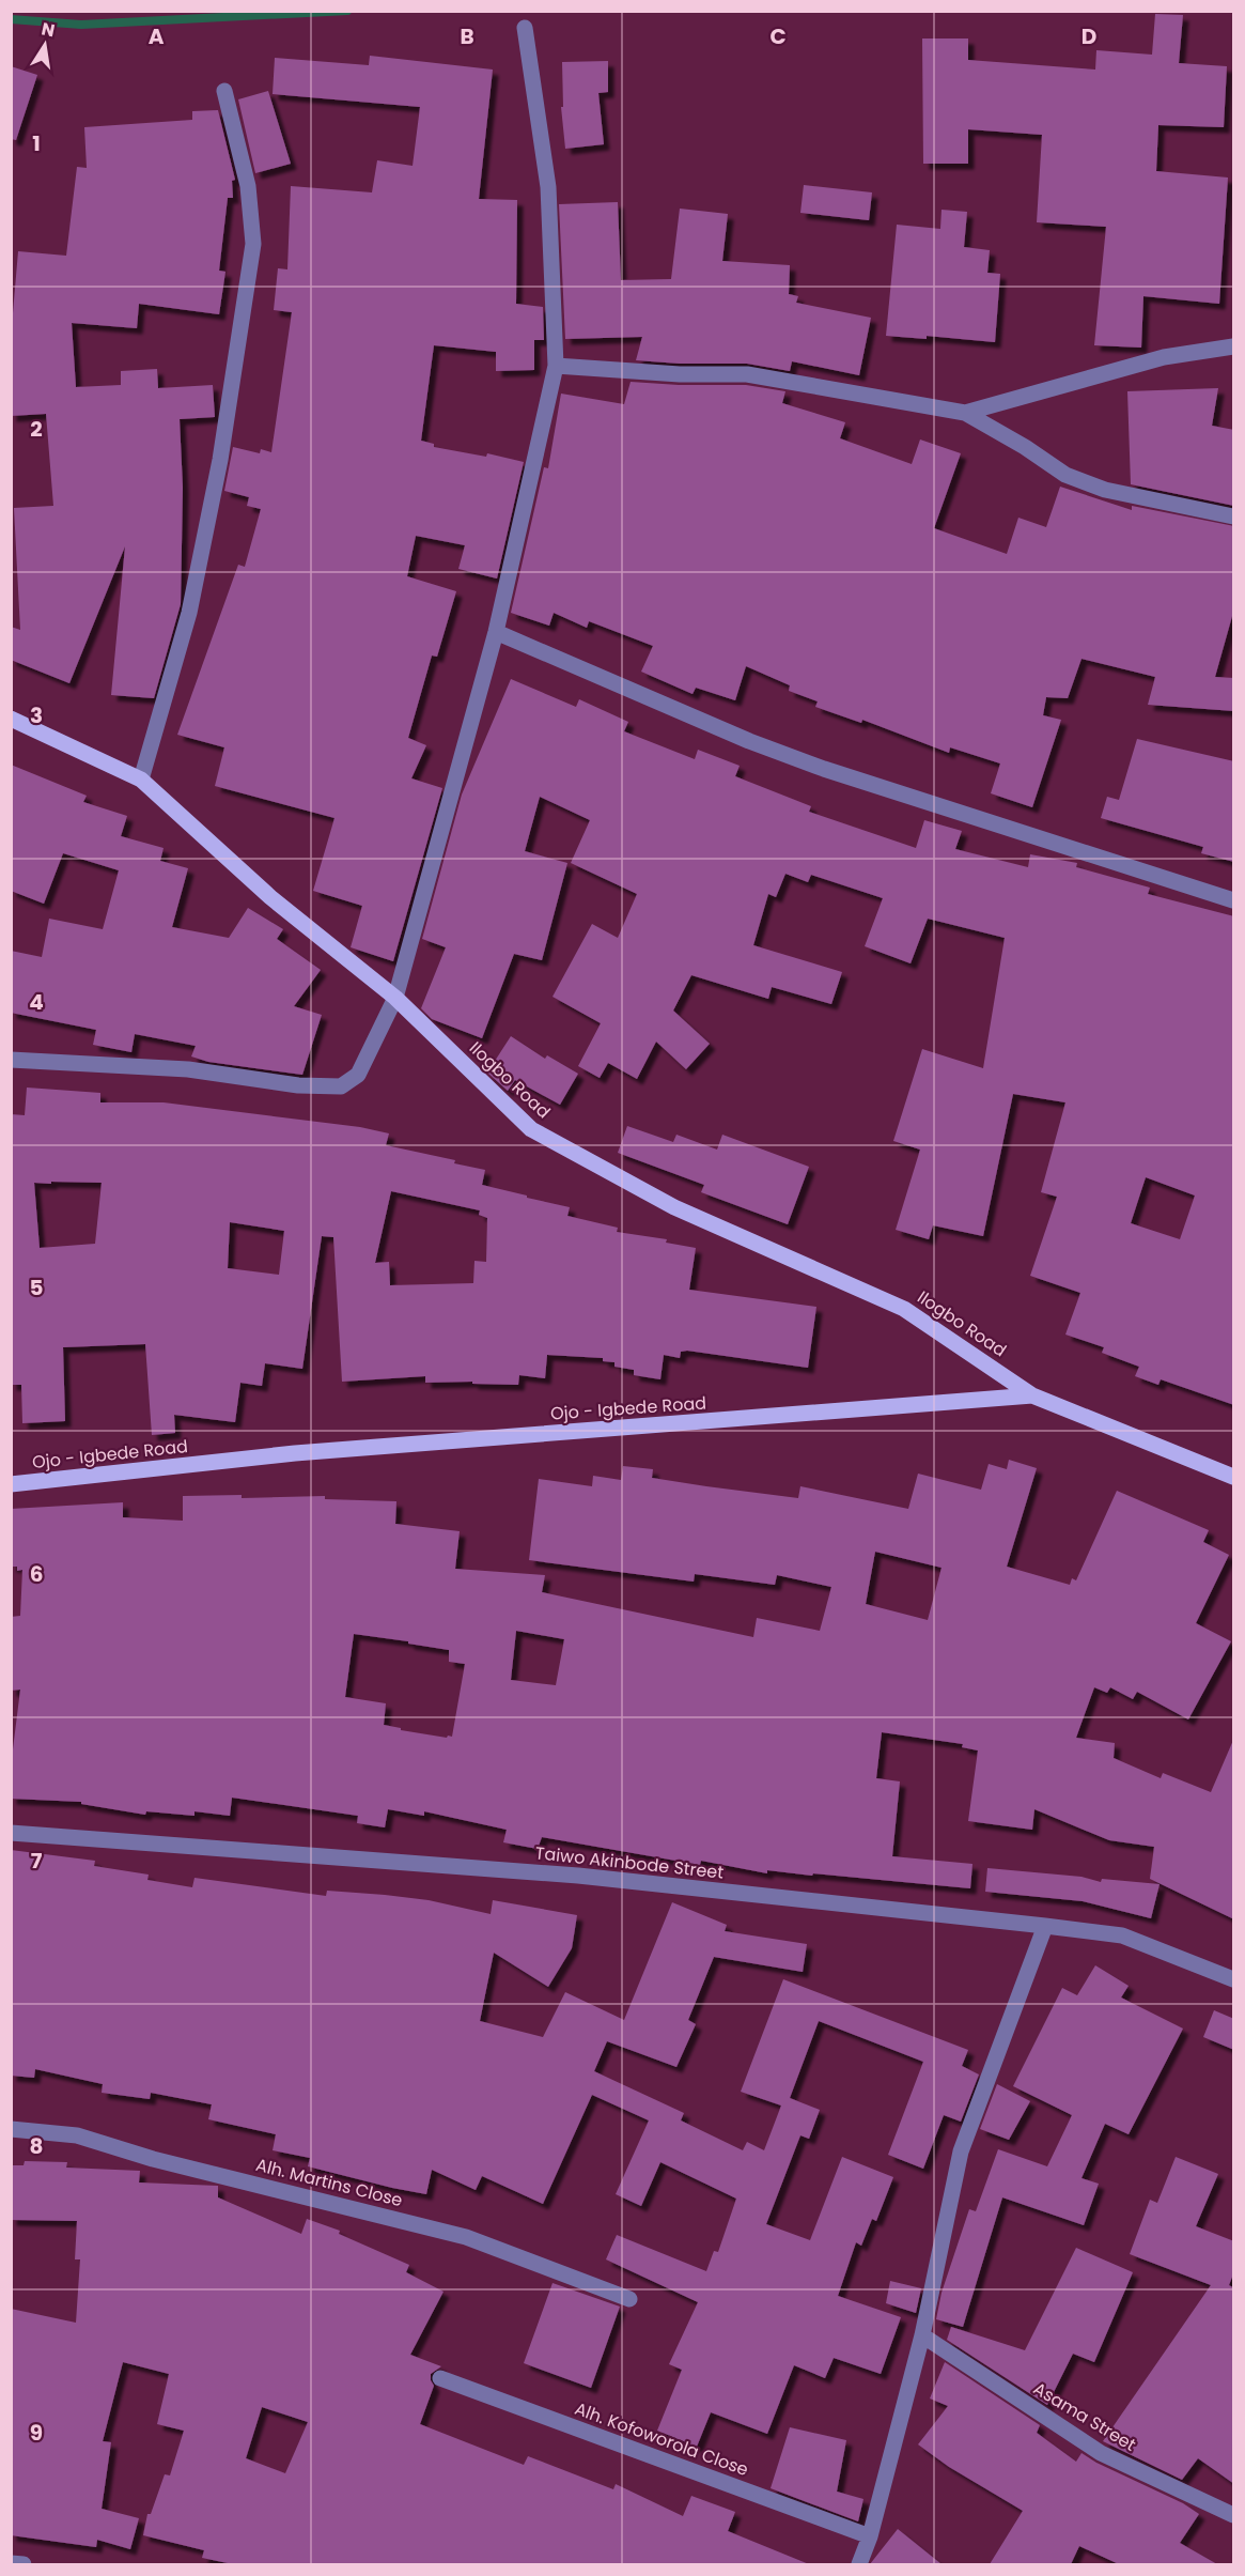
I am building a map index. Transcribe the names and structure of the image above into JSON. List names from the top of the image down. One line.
{"streets":{"main road":["Ilogbo Road","Ojo - Igbede Road"],"street":["Taiwo Akinbode Street","Alh. Martins Close","Asama Street","Alh. Kofoworola Close"]},"crossings":[["Ilogbo Road","Ojo - Igbede Road"]],"north":"top","grid":{"columns":["A","B","C","D"],"rows":["1","2","3","4","5","6","7","8","9"]}}
